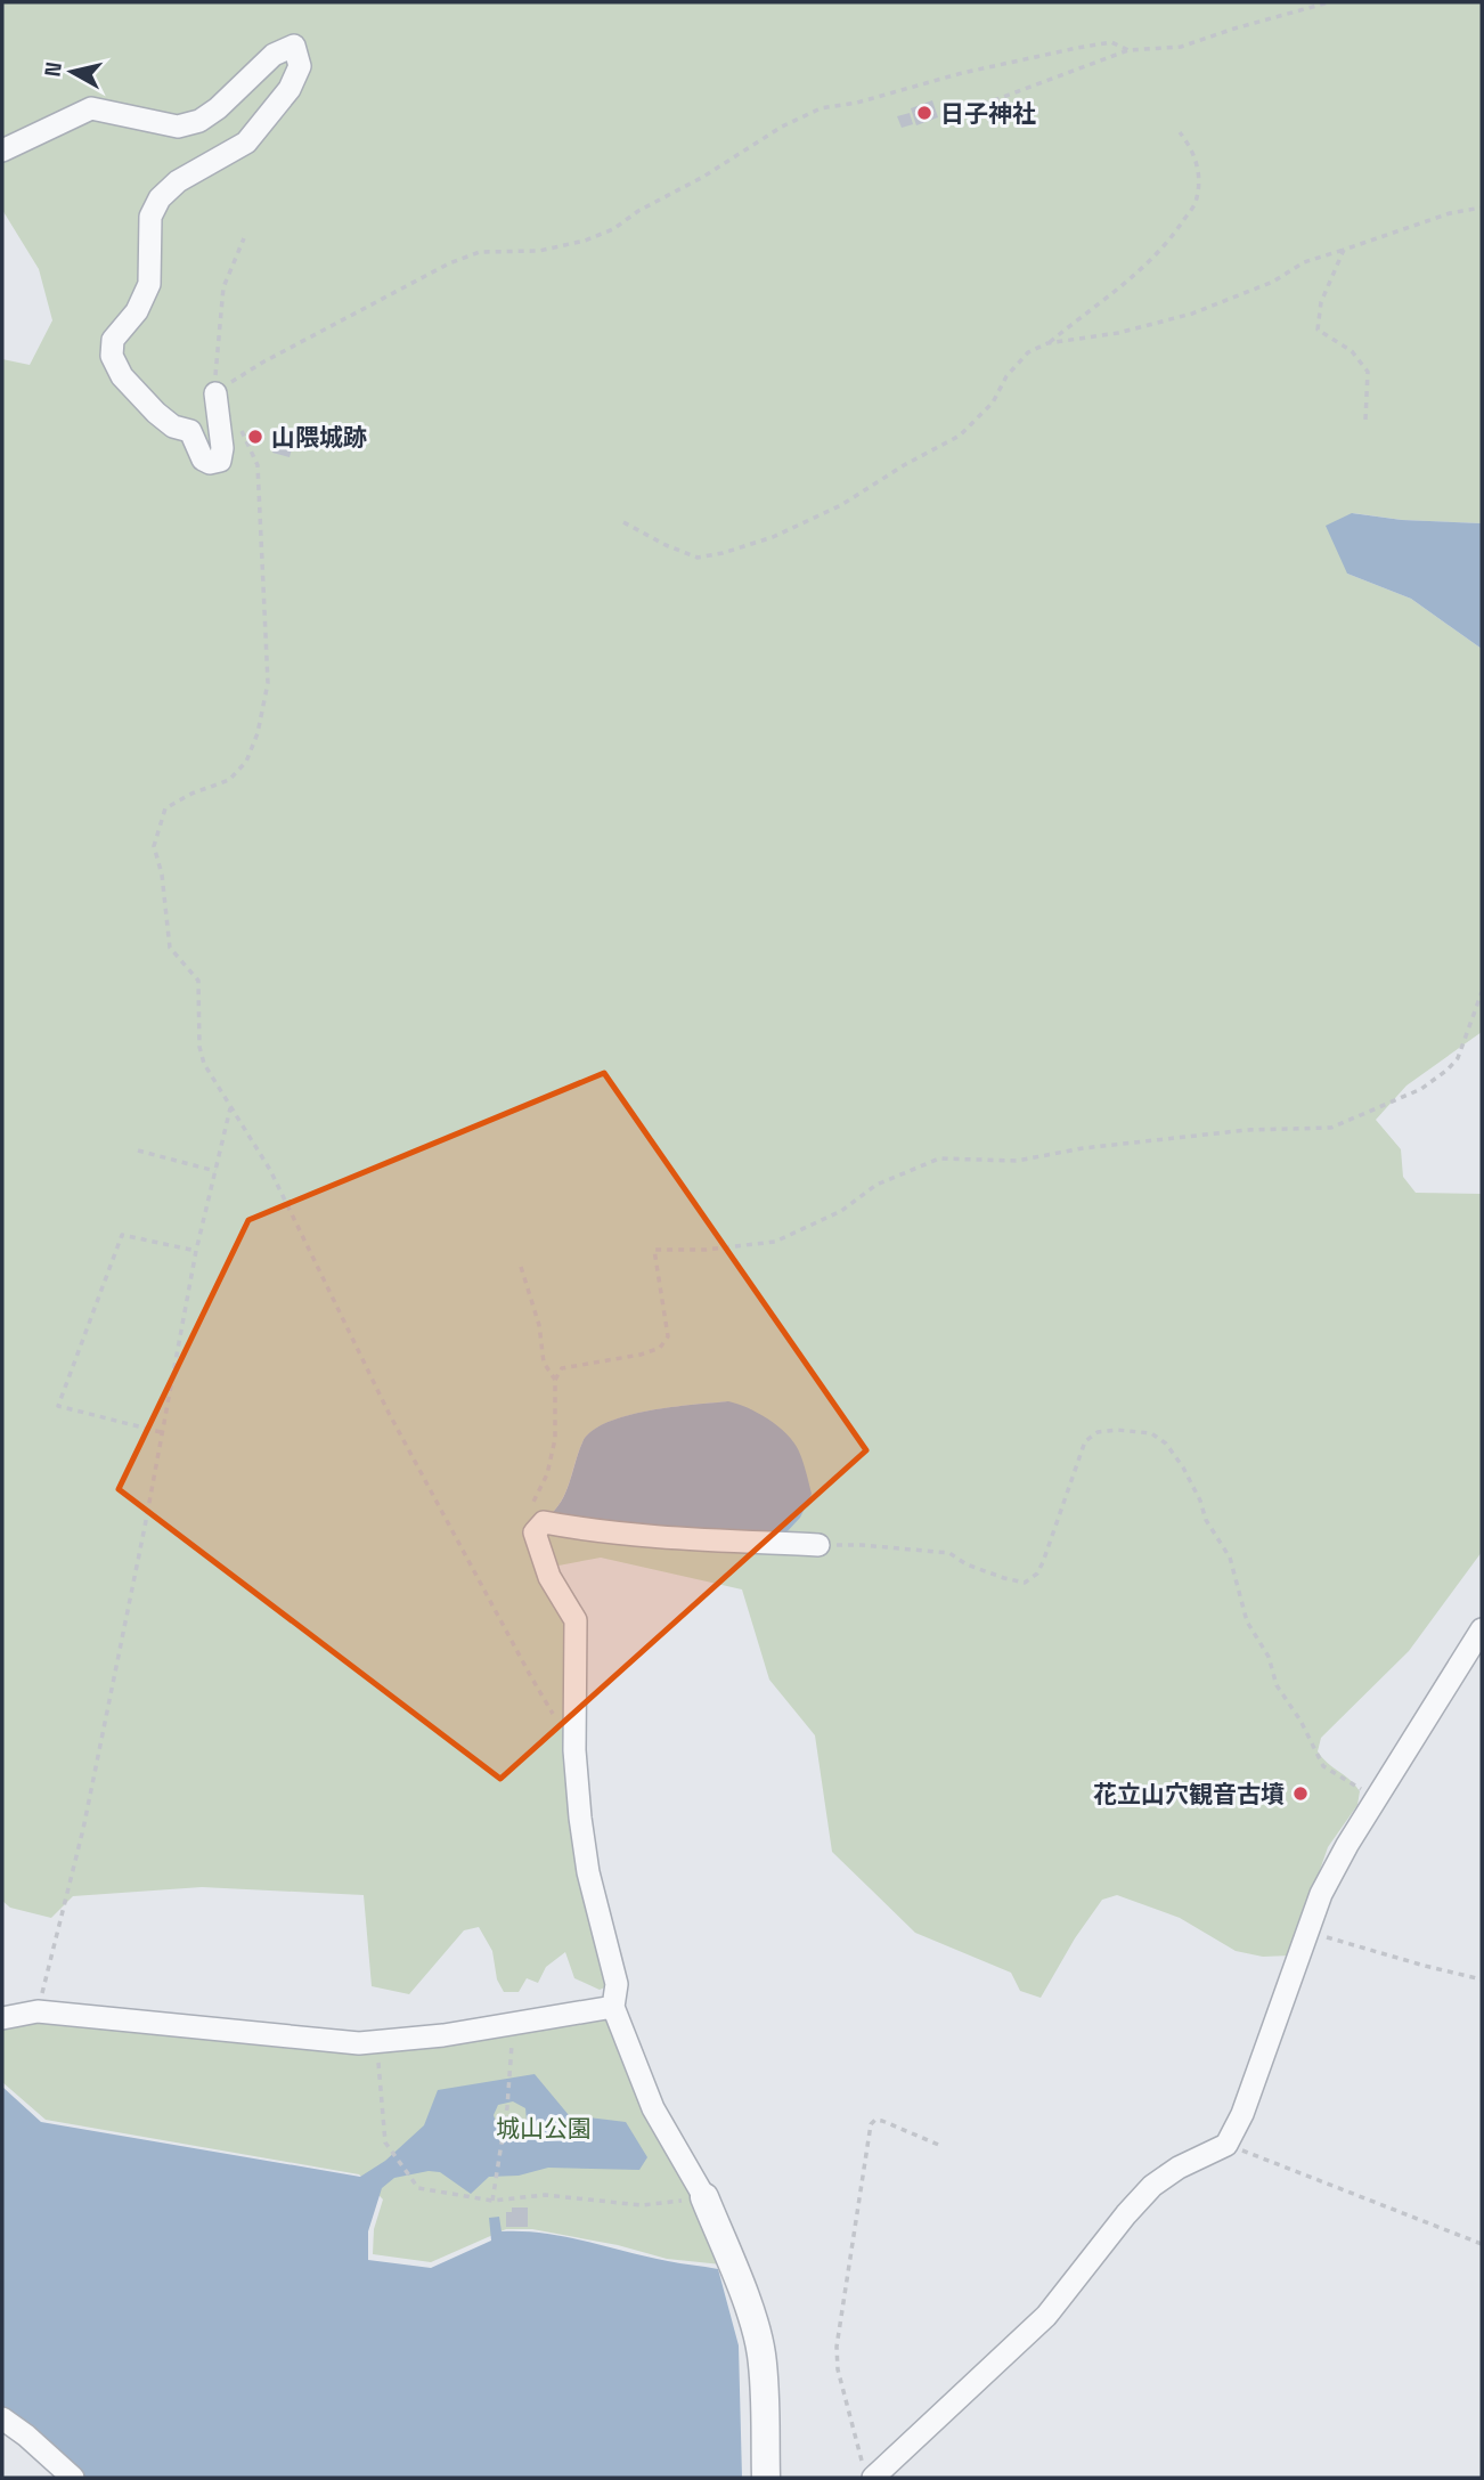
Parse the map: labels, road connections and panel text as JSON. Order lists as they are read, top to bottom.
{
  "parks": ["城山公園"],
  "places": ["日子神社", "山隈城跡", "花立山穴観音古墳"],
  "north": "left"
}
